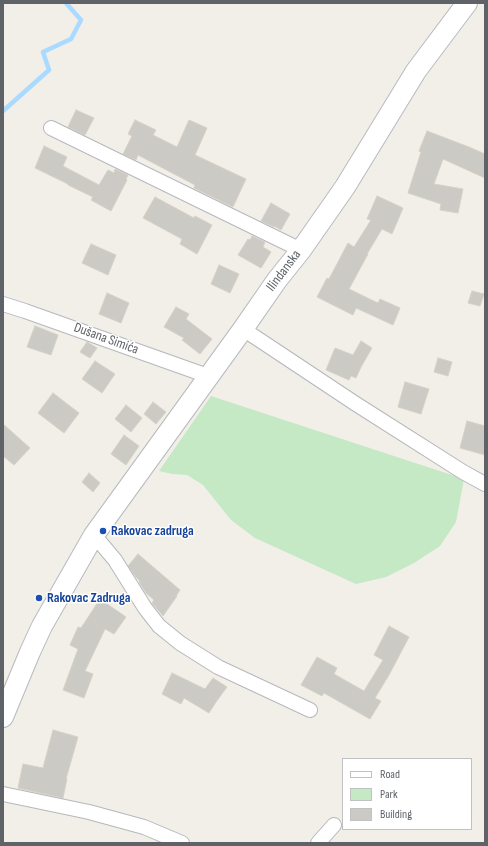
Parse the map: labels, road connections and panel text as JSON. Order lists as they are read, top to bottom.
{
  "streets": {
    "street": ["Ilindanska", "Dušana Simića"]
  },
  "crossings": [
    ["Ilindanska", "Dušana Simića"]
  ],
  "places": ["Rakovac zadruga", "Rakovac Zadruga"],
  "legend": ["Road", "Park", "Building"]
}
